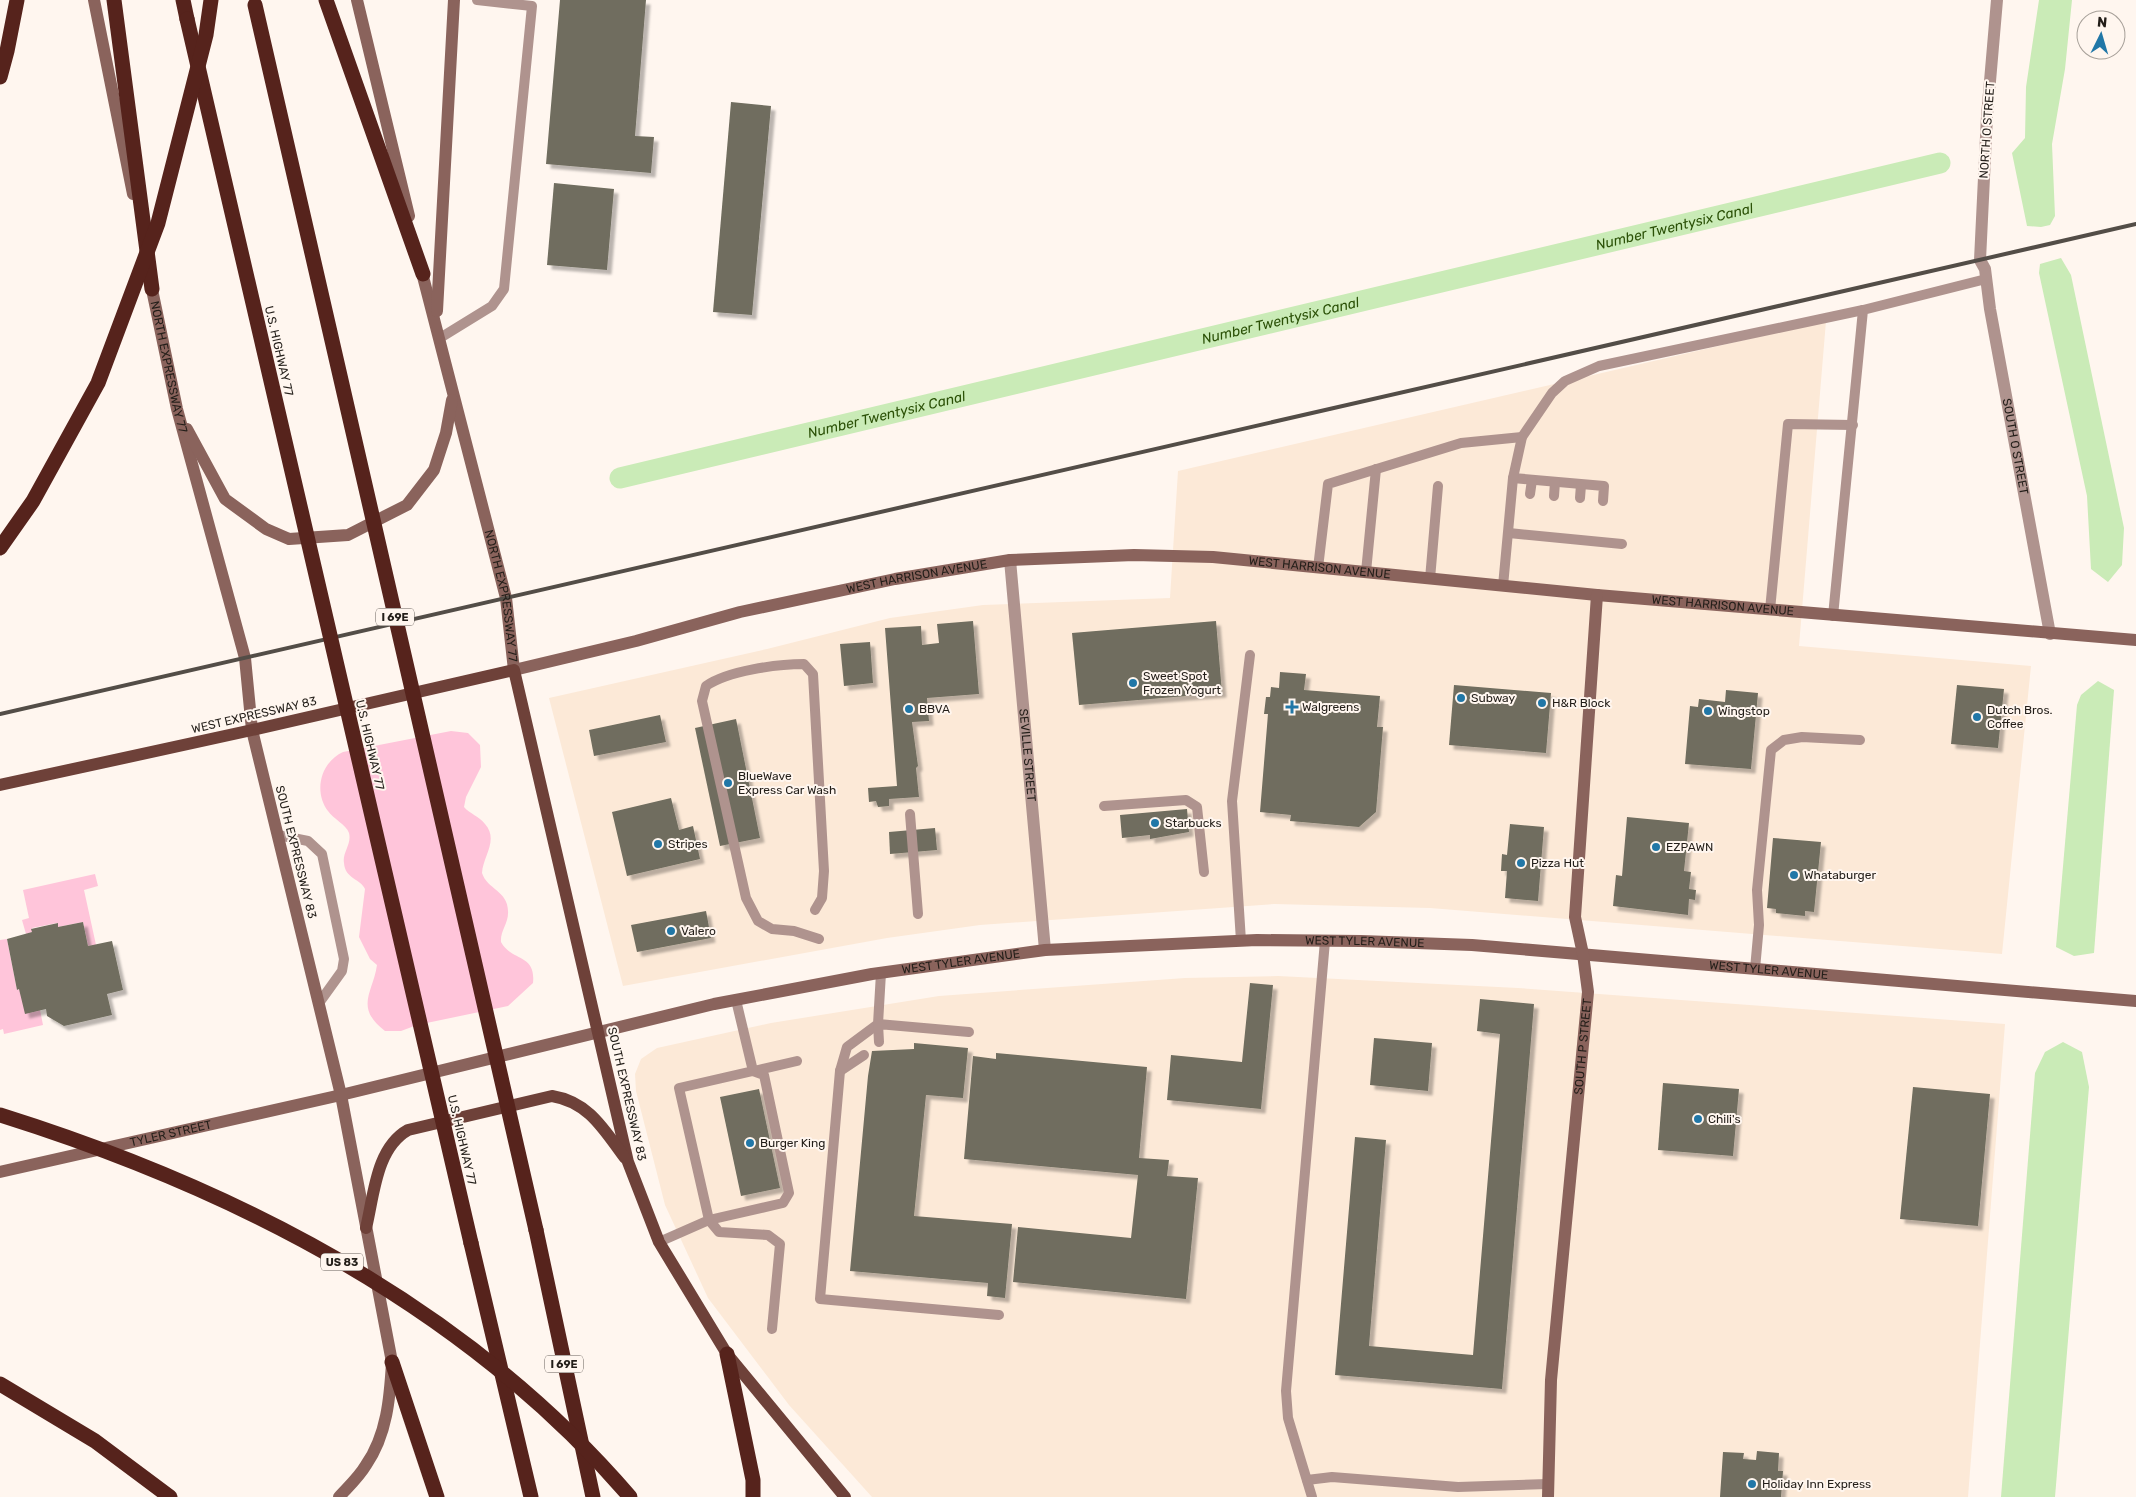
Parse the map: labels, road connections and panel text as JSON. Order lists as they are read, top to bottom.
{
  "streets": {
    "highway": ["U.S. HIGHWAY 77", "I 69E", "US 83"],
    "main road": [
      "NORTH EXPRESSWAY 77",
      "WEST HARRISON AVENUE",
      "WEST EXPRESSWAY 83",
      "SOUTH EXPRESSWAY 83",
      "WEST TYLER AVENUE",
      "SOUTH P STREET",
      "TYLER STREET"
    ],
    "street": ["NORTH O STREET", "SOUTH O STREET", "SEVILLE STREET"]
  },
  "crossings": [
    ["NORTH O STREET", "SOUTH O STREET"],
    ["NORTH EXPRESSWAY 77", "WEST HARRISON AVENUE"],
    ["NORTH EXPRESSWAY 77", "WEST EXPRESSWAY 83"],
    ["NORTH EXPRESSWAY 77", "SOUTH EXPRESSWAY 83"],
    ["SOUTH O STREET", "WEST HARRISON AVENUE"],
    ["WEST HARRISON AVENUE", "WEST EXPRESSWAY 83"],
    ["WEST HARRISON AVENUE", "SEVILLE STREET"],
    ["WEST HARRISON AVENUE", "SOUTH EXPRESSWAY 83"],
    ["WEST HARRISON AVENUE", "SOUTH P STREET"],
    ["WEST EXPRESSWAY 83", "SOUTH EXPRESSWAY 83"],
    ["SEVILLE STREET", "WEST TYLER AVENUE"],
    ["SOUTH EXPRESSWAY 83", "WEST TYLER AVENUE"],
    ["SOUTH EXPRESSWAY 83", "TYLER STREET"],
    ["WEST TYLER AVENUE", "SOUTH P STREET"],
    ["WEST TYLER AVENUE", "TYLER STREET"]
  ],
  "water": ["Number Twentysix Canal"],
  "places": {
    "other": [
      "Sweet Spot Frozen Yogurt",
      "Subway",
      "H&R Block",
      "BBVA",
      "Wingstop",
      "Dutch Bros. Coffee",
      "BlueWave Express Car Wash",
      "Starbucks",
      "Stripes",
      "EZPAWN",
      "Pizza Hut",
      "Whataburger",
      "Valero",
      "Chili's",
      "Burger King",
      "Holiday Inn Express"
    ],
    "health": ["Walgreens"]
  },
  "north": "top"
}
